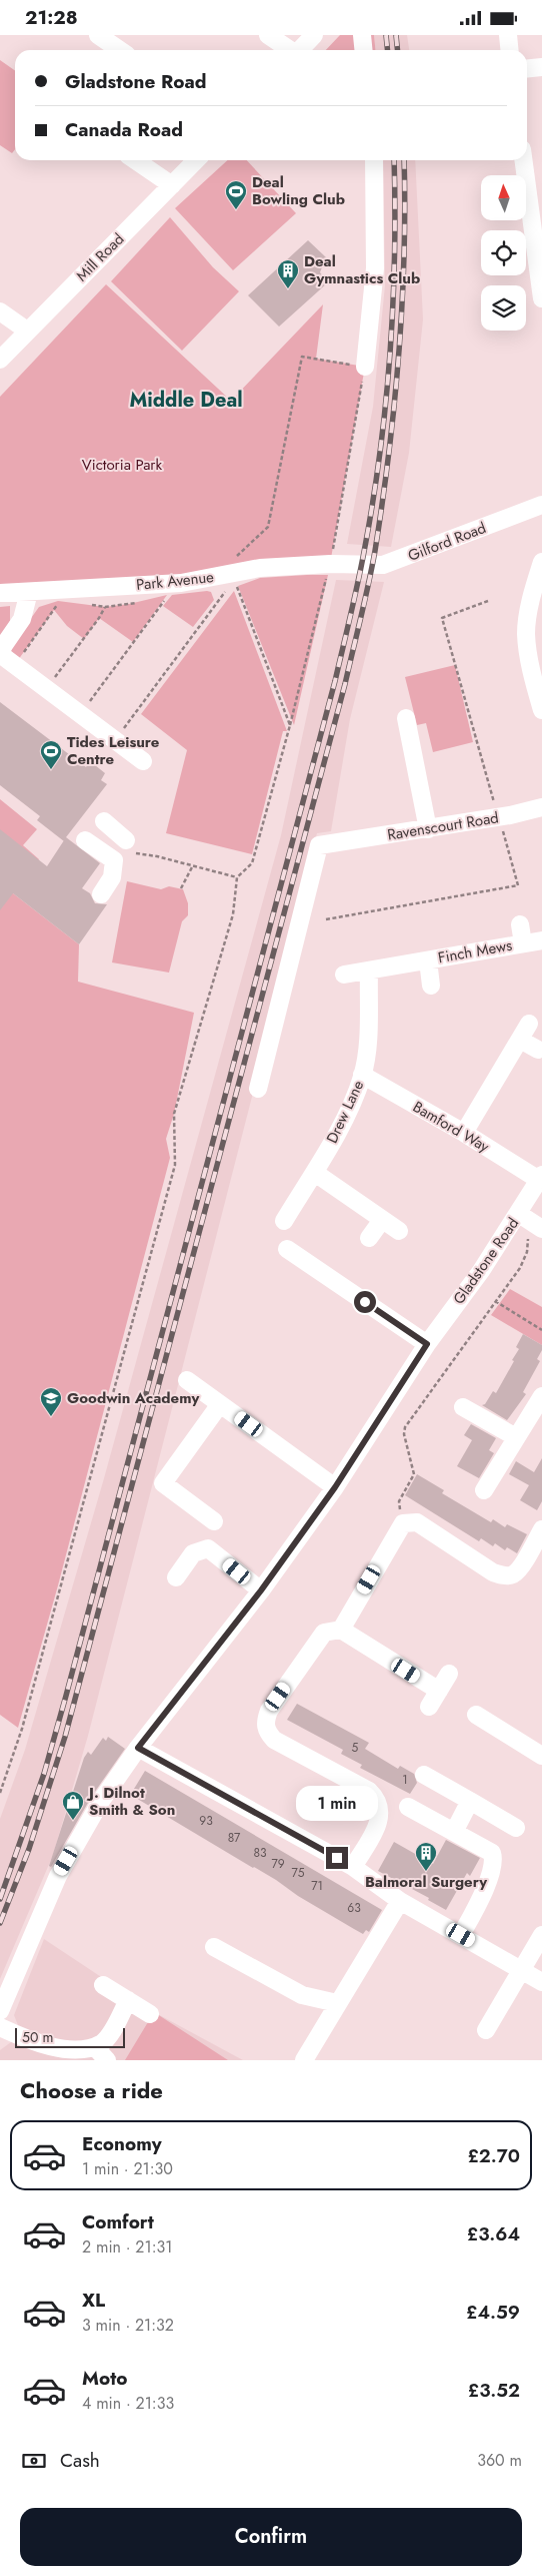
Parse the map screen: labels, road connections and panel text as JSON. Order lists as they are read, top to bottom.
{
  "streets": {
    "street": [
      "Mill Road",
      "Gilford Road",
      "Park Avenue",
      "Ravenscourt Road",
      "Finch Mews",
      "Drew Lane",
      "Bamford Way",
      "Gladstone Road"
    ]
  },
  "crossings": [
    ["Gilford Road", "Park Avenue"],
    ["Finch Mews", "Drew Lane"],
    ["Drew Lane", "Bamford Way"],
    ["Bamford Way", "Gladstone Road"]
  ],
  "districts": ["Middle Deal"],
  "parks": ["Victoria Park"],
  "places": {
    "sports": ["Deal Bowling Club", "Tides Leisure Centre"],
    "building": ["Deal Gymnastics Club", "Balmoral Surgery"],
    "school or university": ["Goodwin Academy"],
    "shop": ["J. Dilnot Smith & Son"]
  },
  "house_numbers": [
    "5",
    "1",
    "93",
    "87",
    "83",
    "79",
    "75",
    "71",
    "63"
  ],
  "scale_bar": "50 m",
  "north": "top",
  "page": {
    "status": "21:28",
    "banner": ["Gladstone Road", "Canada Road"],
    "bubble": "1 min",
    "scale": "50 m",
    "heading": "Choose a ride",
    "list": [
      {
        "name": "Economy",
        "note": "1 min · 21:30",
        "value": "£2.70"
      },
      {
        "name": "Comfort",
        "note": "2 min · 21:31",
        "value": "£3.64"
      },
      {
        "name": "XL",
        "note": "3 min · 21:32",
        "value": "£4.59"
      },
      {
        "name": "Moto",
        "note": "4 min · 21:33",
        "value": "£3.52"
      }
    ],
    "pay": ["Cash", "360 m"],
    "buttons": "Confirm"
  }
}
